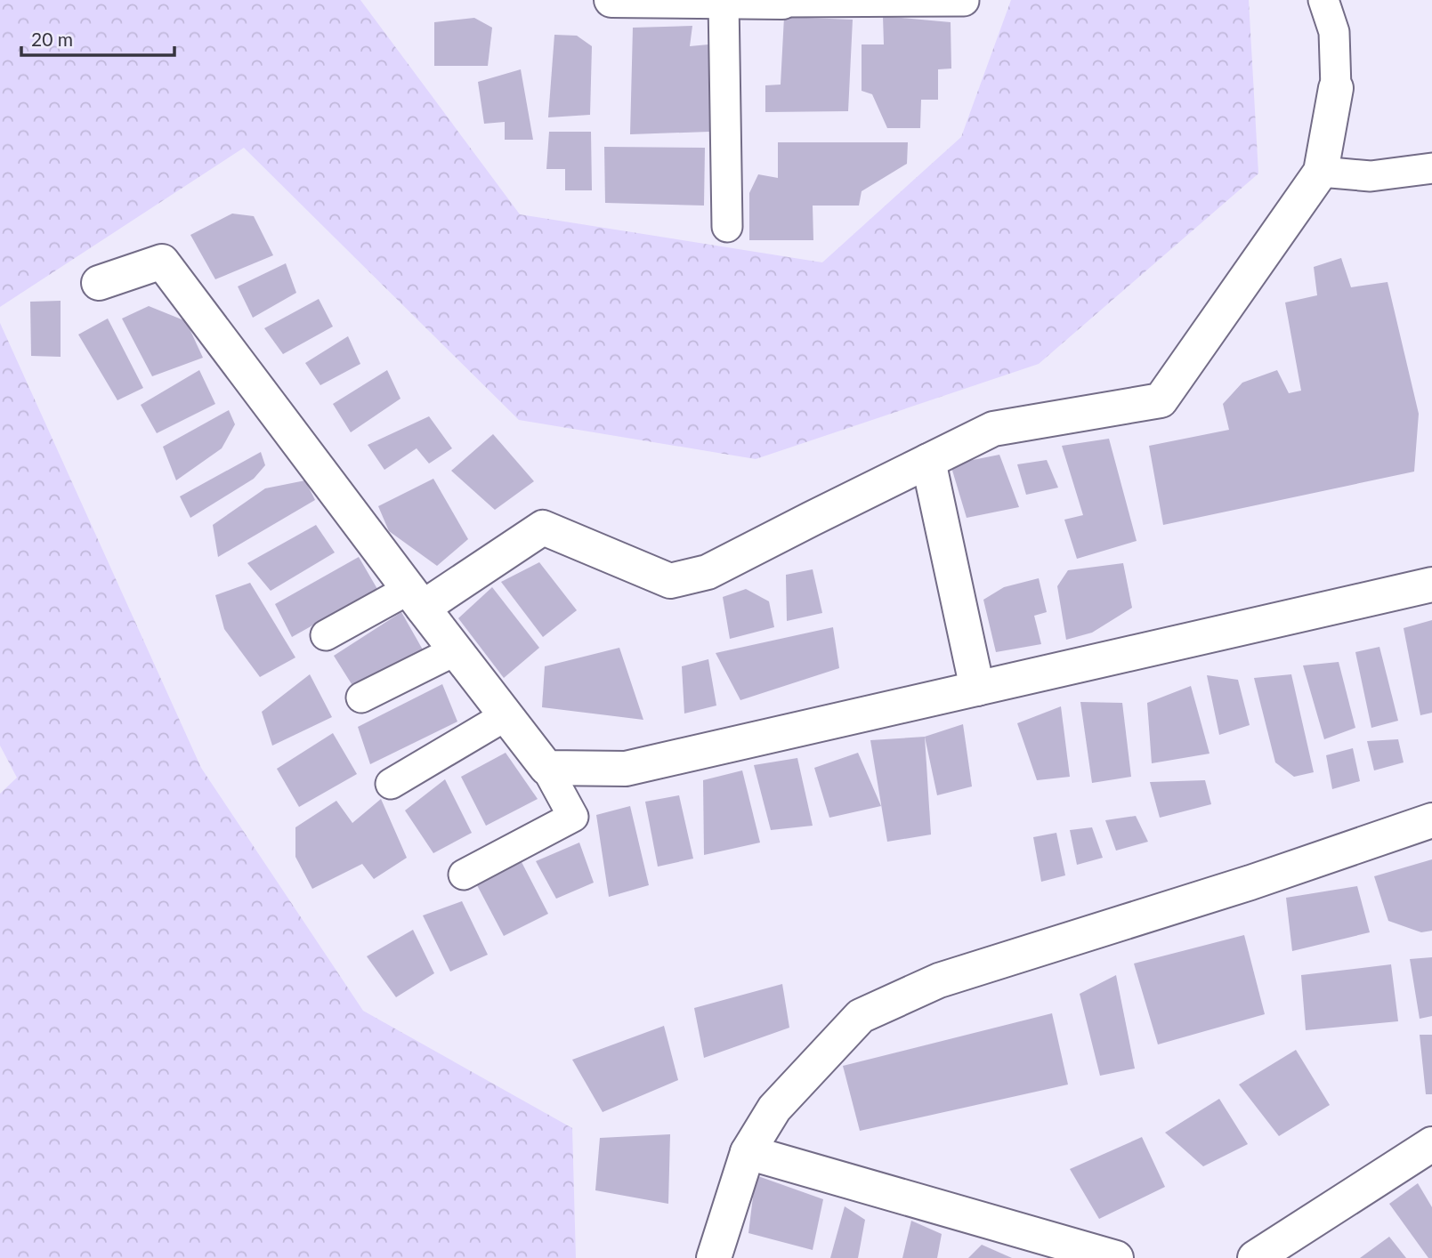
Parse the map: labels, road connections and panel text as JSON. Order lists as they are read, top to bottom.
{
  "scale_bar": "20 m"
}
